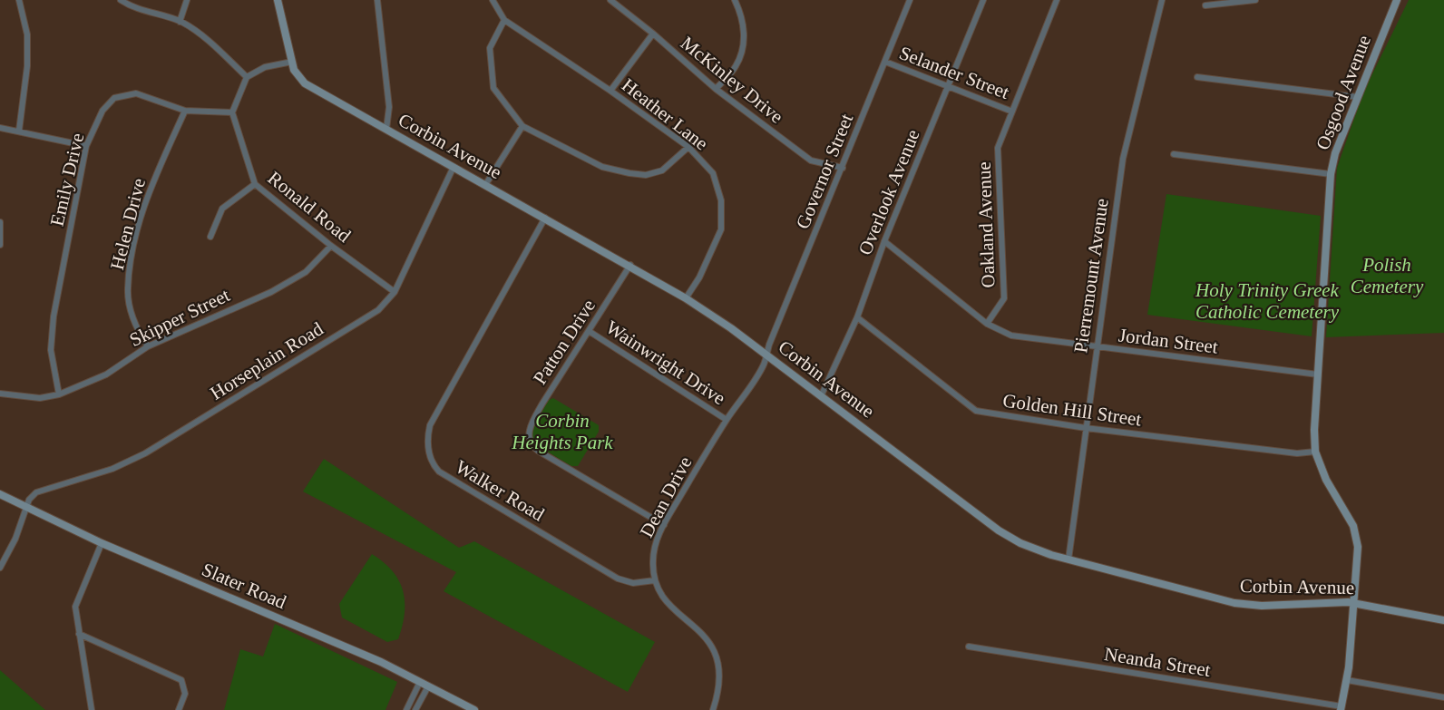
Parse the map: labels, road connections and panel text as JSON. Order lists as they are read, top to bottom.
{
  "streets": {
    "main road": ["Osgood Avenue", "Corbin Avenue", "Slater Road"],
    "street": [
      "Selander Street",
      "McKinley Drive",
      "Heather Lane",
      "Governor Street",
      "Emily Drive",
      "Overlook Avenue",
      "Ronald Road",
      "Helen Drive",
      "Oakland Avenue",
      "Pierremount Avenue",
      "Skipper Street",
      "Jordan Street",
      "Patton Drive",
      "Horseplain Road",
      "Wainwright Drive",
      "Golden Hill Street",
      "Walker Road",
      "Dean Drive",
      "Neanda Street"
    ]
  },
  "crossings": [
    ["Selander Street", "Governor Street"],
    ["Selander Street", "Overlook Avenue"],
    ["Selander Street", "Oakland Avenue"],
    ["McKinley Drive", "Governor Street"],
    ["Osgood Avenue", "Corbin Avenue"],
    ["Osgood Avenue", "Jordan Street"],
    ["Osgood Avenue", "Golden Hill Street"],
    ["Osgood Avenue", "Neanda Street"],
    ["Heather Lane", "Corbin Avenue"],
    ["Corbin Avenue", "Governor Street"],
    ["Corbin Avenue", "Overlook Avenue"],
    ["Corbin Avenue", "Pierremount Avenue"],
    ["Corbin Avenue", "Patton Drive"],
    ["Corbin Avenue", "Horseplain Road"],
    ["Corbin Avenue", "Walker Road"],
    ["Corbin Avenue", "Dean Drive"],
    ["Governor Street", "Dean Drive"],
    ["Emily Drive", "Ronald Road"],
    ["Emily Drive", "Helen Drive"],
    ["Emily Drive", "Skipper Street"],
    ["Overlook Avenue", "Jordan Street"],
    ["Overlook Avenue", "Golden Hill Street"],
    ["Ronald Road", "Skipper Street"],
    ["Ronald Road", "Horseplain Road"],
    ["Helen Drive", "Skipper Street"],
    ["Oakland Avenue", "Jordan Street"],
    ["Pierremount Avenue", "Jordan Street"],
    ["Pierremount Avenue", "Golden Hill Street"],
    ["Patton Drive", "Wainwright Drive"],
    ["Patton Drive", "Dean Drive"],
    ["Horseplain Road", "Slater Road"],
    ["Wainwright Drive", "Dean Drive"],
    ["Walker Road", "Dean Drive"]
  ],
  "parks": ["Polish Cemetery", "Holy Trinity Greek Catholic Cemetery", "Corbin Heights Park"]
}
